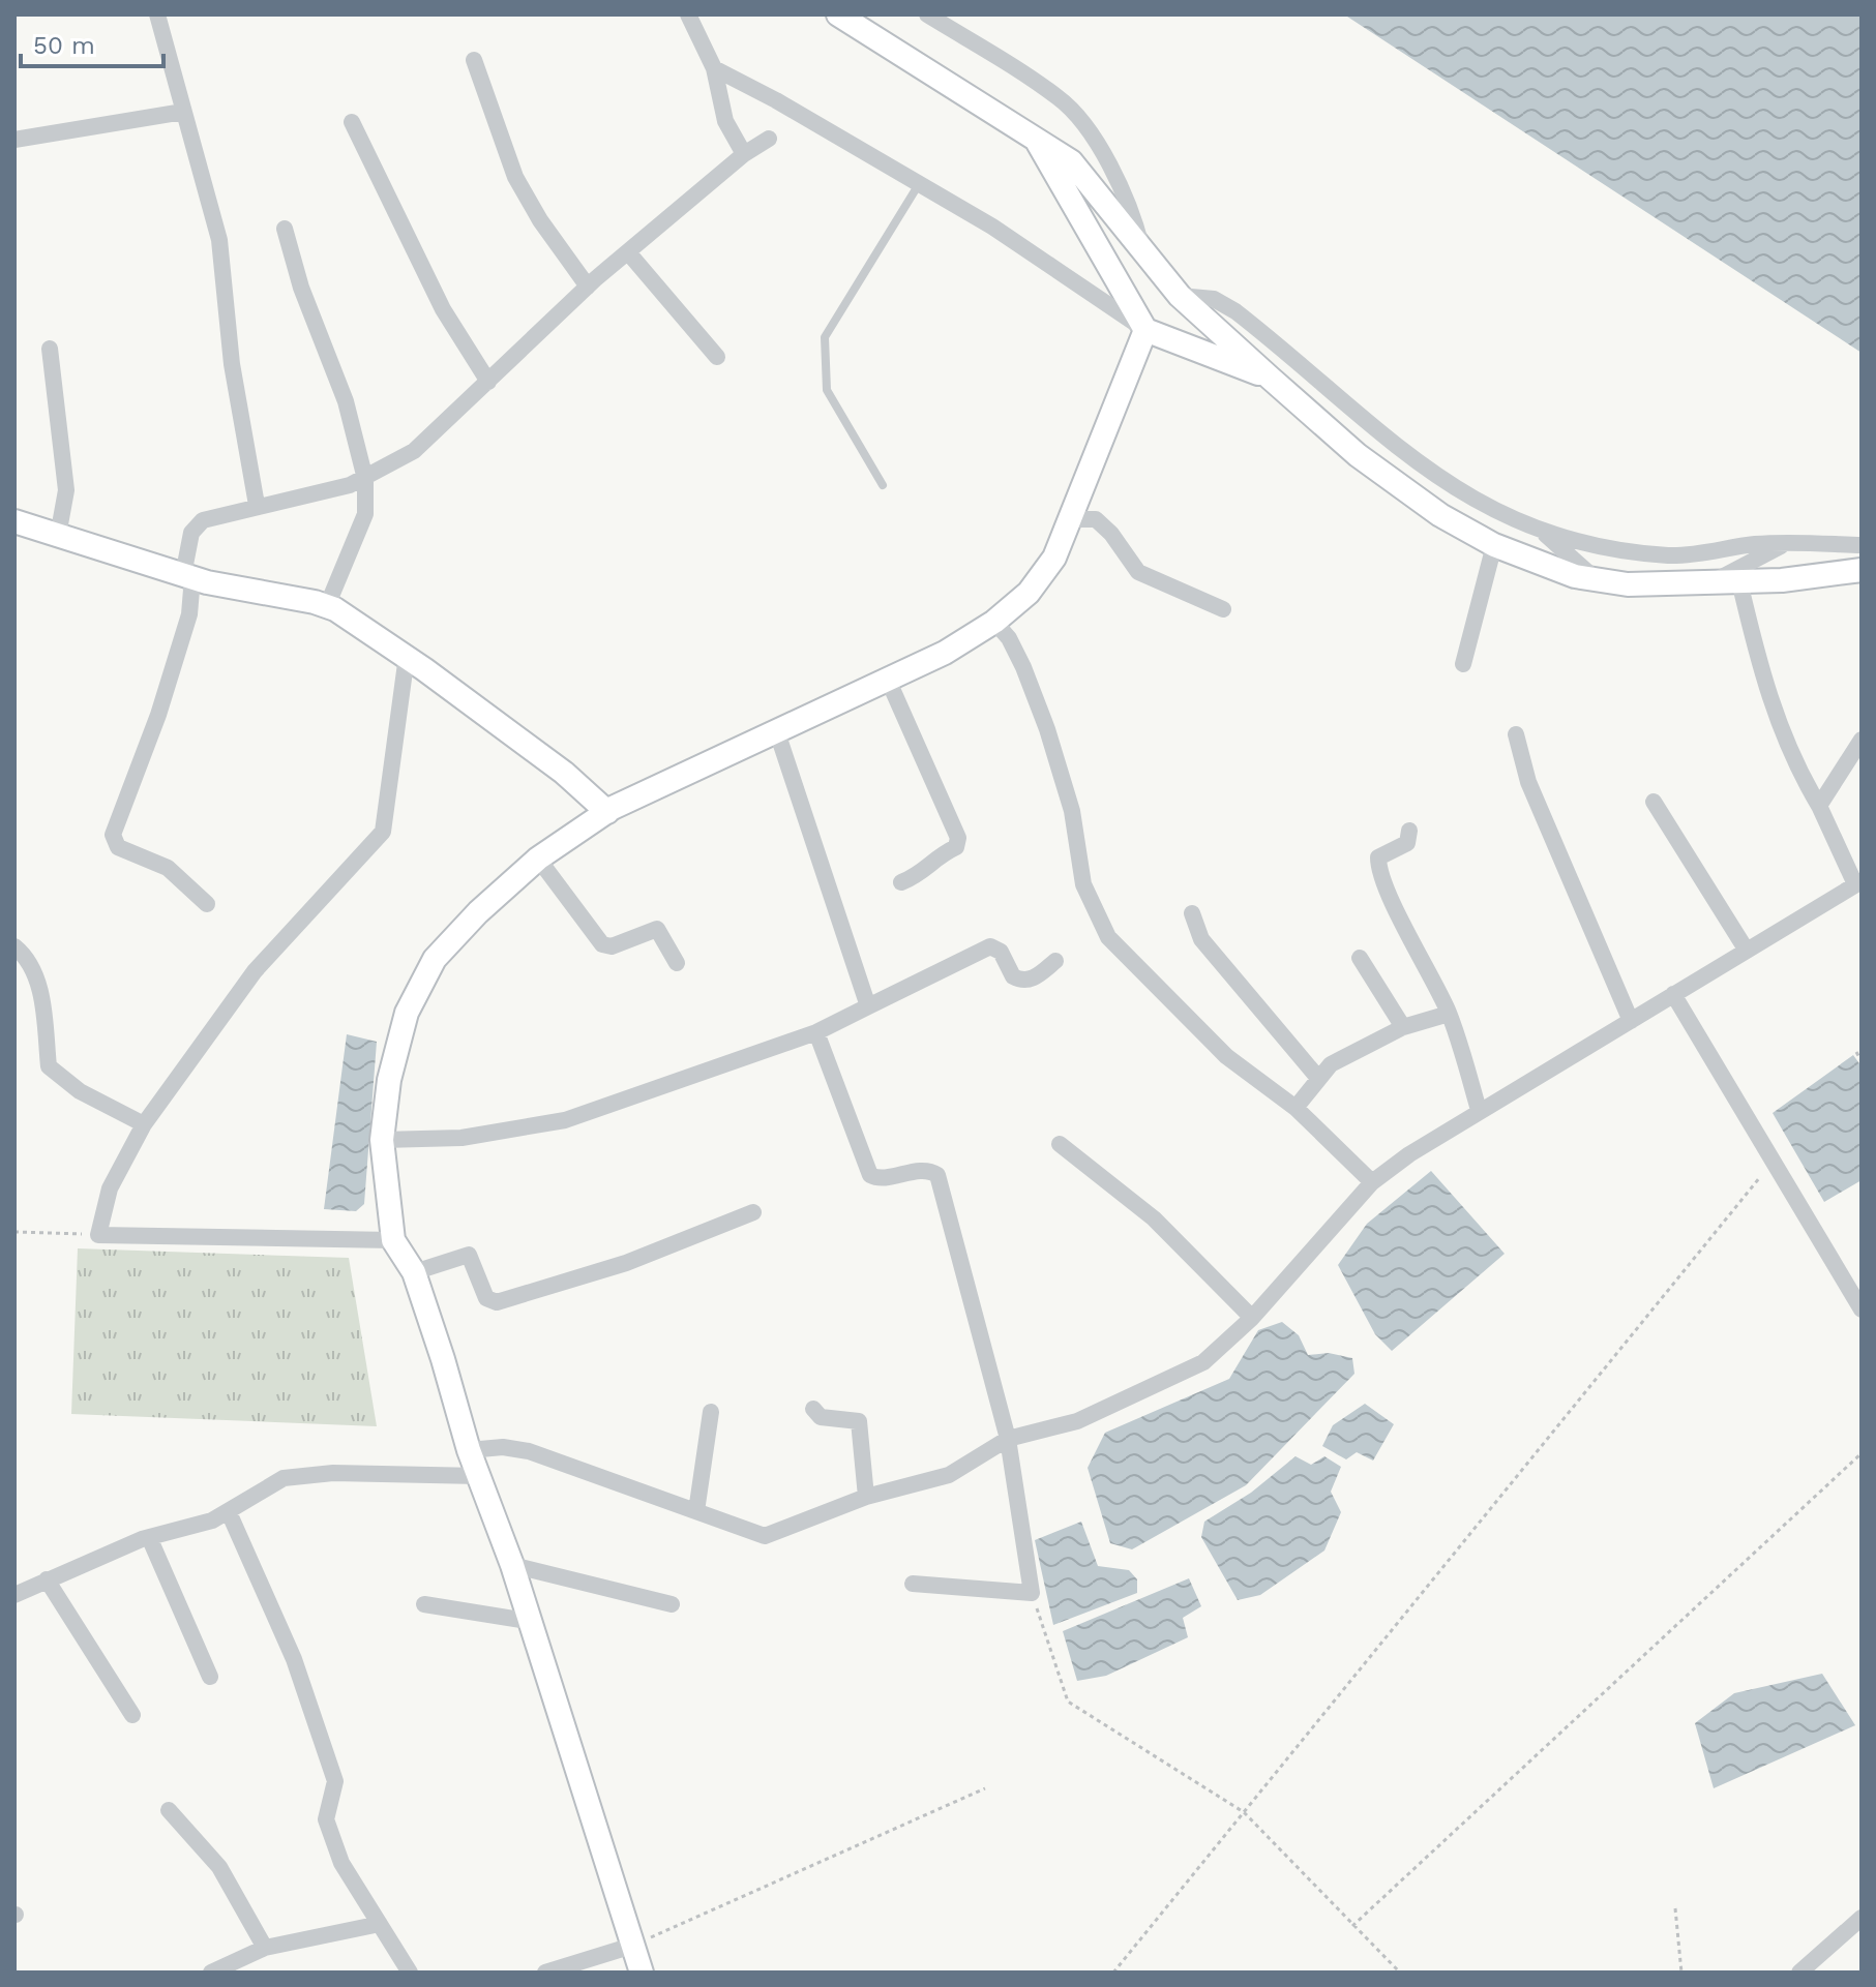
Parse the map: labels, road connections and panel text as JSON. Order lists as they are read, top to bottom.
{
  "scale_bar": "50 m"
}
